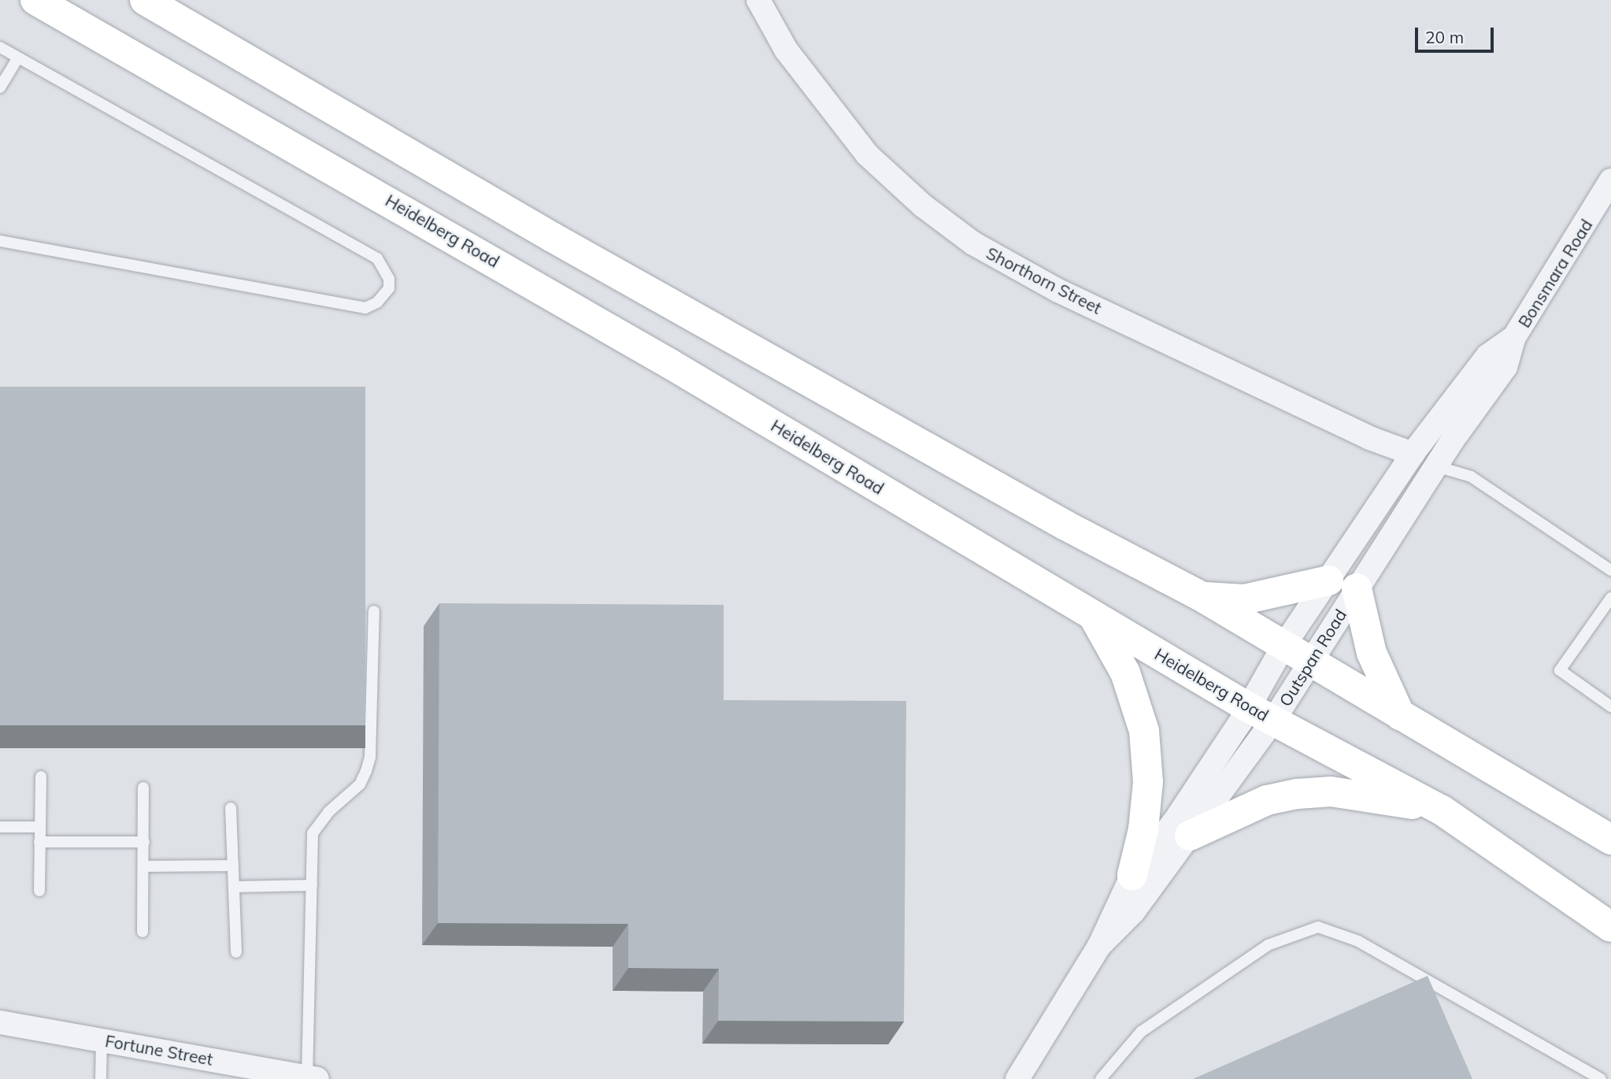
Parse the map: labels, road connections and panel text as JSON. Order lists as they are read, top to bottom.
{
  "streets": {
    "main road": ["Heidelberg Road"],
    "street": [
      "Bonsmara Road",
      "Shorthorn Street",
      "Outspan Road",
      "Fortune Street"
    ]
  },
  "crossings": [
    ["Heidelberg Road", "Outspan Road"],
    ["Bonsmara Road", "Shorthorn Street"],
    ["Bonsmara Road", "Outspan Road"],
    ["Shorthorn Street", "Outspan Road"]
  ],
  "scale_bar": "20 m"
}
